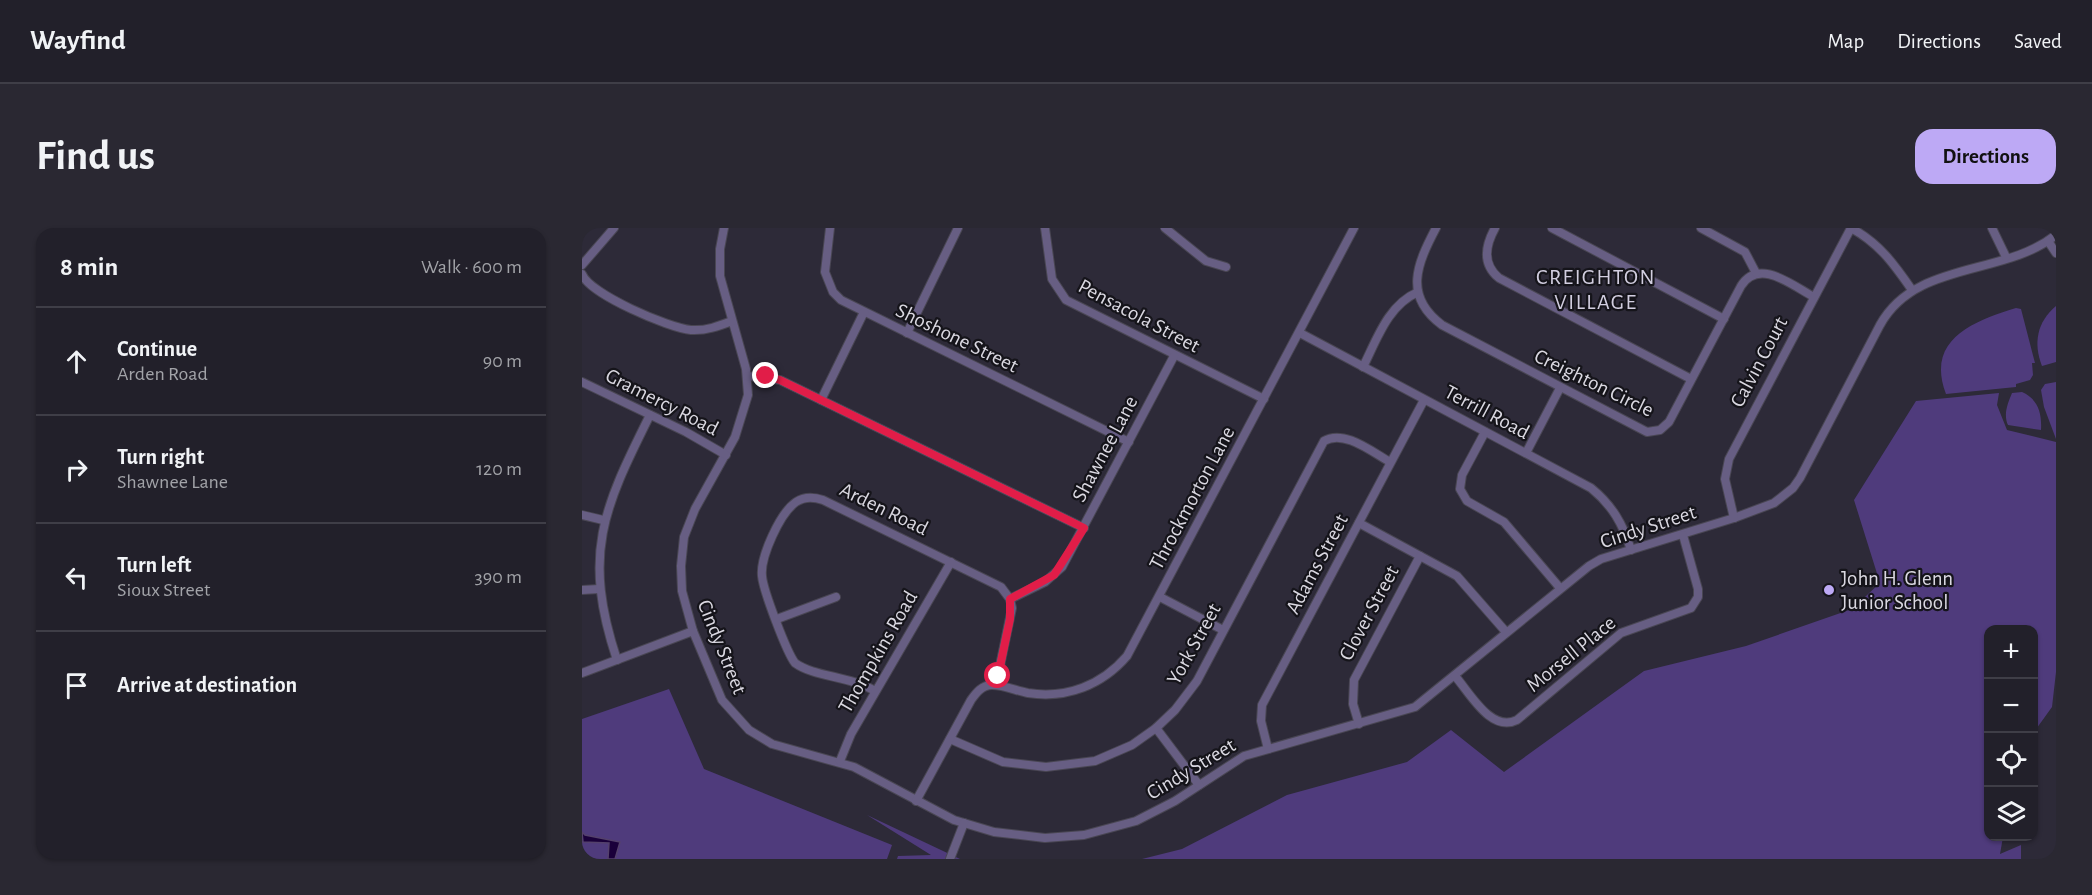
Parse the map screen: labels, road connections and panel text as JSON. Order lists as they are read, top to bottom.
{
  "streets": {
    "street": [
      "Pensacola Street",
      "Shoshone Street",
      "Calvin Court",
      "Creighton Circle",
      "Gramercy Road",
      "Terrill Road",
      "Shawnee Lane",
      "Throckmorton Lane",
      "Arden Road",
      "Cindy Street",
      "Adams Street",
      "Clover Street",
      "York Street",
      "Thompkins Road",
      "Morsell Place"
    ]
  },
  "crossings": [
    ["Pensacola Street", "Shawnee Lane"],
    ["Pensacola Street", "Throckmorton Lane"],
    ["Shoshone Street", "Shawnee Lane"],
    ["Calvin Court", "Cindy Street"],
    ["Gramercy Road", "Cindy Street"],
    ["Terrill Road", "Throckmorton Lane"],
    ["Terrill Road", "Cindy Street"],
    ["Terrill Road", "Adams Street"],
    ["Shawnee Lane", "Arden Road"],
    ["Arden Road", "Thompkins Road"],
    ["Cindy Street", "Adams Street"],
    ["Cindy Street", "Clover Street"],
    ["Cindy Street", "Thompkins Road"],
    ["Cindy Street", "Morsell Place"],
    ["Adams Street", "York Street"]
  ],
  "districts": ["CREIGHTON VILLAGE"],
  "places": ["John H. Glenn Junior School"],
  "page": {
    "header": "Wayfind",
    "nav": ["Map", "Directions", "Saved"],
    "buttons": "Directions",
    "title": "Find us",
    "heading": ["8 min", "Walk · 600 m"],
    "list": [
      ["Continue", "Arden Road", "90 m"],
      ["Turn right", "Shawnee Lane", "120 m"],
      ["Turn left", "Sioux Street", "390 m"],
      "Arrive at destination"
    ],
    "map_buttons": ["+", "−"]
  }
}
